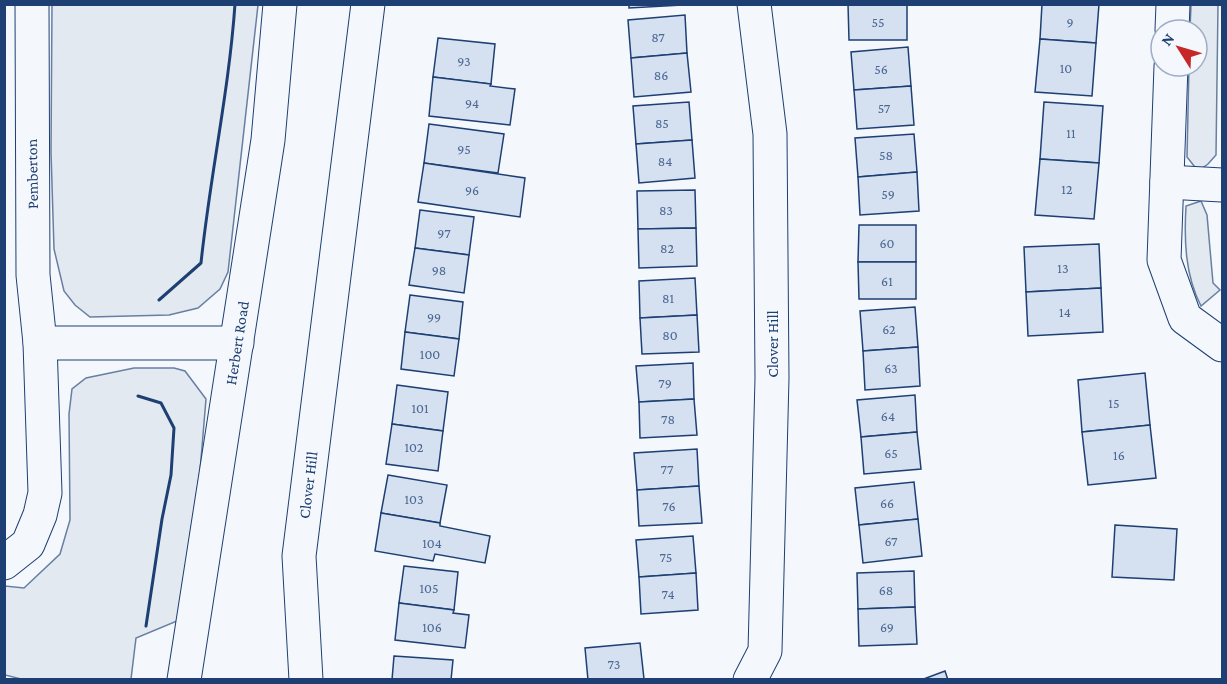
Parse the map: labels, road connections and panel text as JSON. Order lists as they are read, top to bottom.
{
  "streets": {
    "street": ["Pemberton", "Herbert Road", "Clover Hill"]
  },
  "house_numbers": [
    "55",
    "9",
    "87",
    "93",
    "10",
    "56",
    "86",
    "94",
    "57",
    "85",
    "11",
    "95",
    "58",
    "84",
    "12",
    "96",
    "59",
    "83",
    "97",
    "60",
    "82",
    "13",
    "98",
    "61",
    "81",
    "14",
    "99",
    "62",
    "80",
    "100",
    "63",
    "79",
    "15",
    "101",
    "64",
    "78",
    "102",
    "65",
    "16",
    "77",
    "103",
    "66",
    "76",
    "67",
    "104",
    "75",
    "105",
    "68",
    "74",
    "106",
    "69",
    "73"
  ],
  "north": "top left"
}
